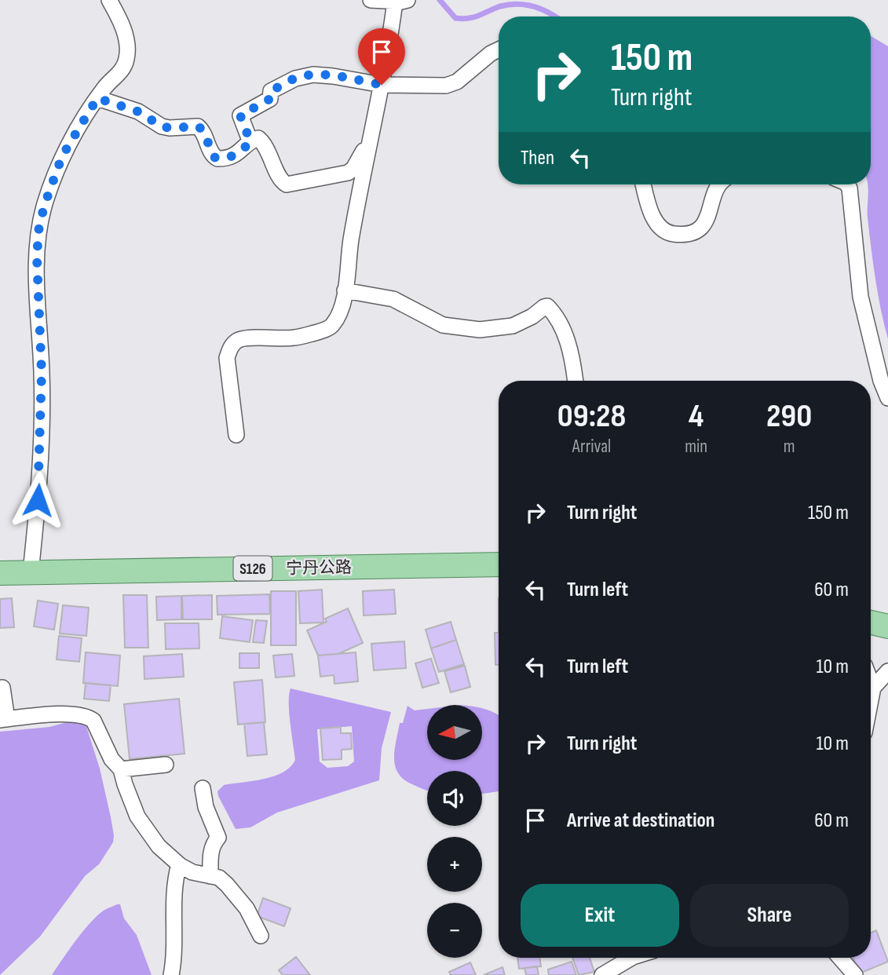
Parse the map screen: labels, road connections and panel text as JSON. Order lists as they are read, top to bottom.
{
  "streets": {
    "main road": ["宁丹公路", "S126"]
  },
  "north": "left",
  "page": {
    "turn": ["150 m", "Turn right"],
    "then": "Then",
    "eta": [
      "09:28",
      "Arrival",
      "4",
      "min",
      "290",
      "m"
    ],
    "list": [
      {
        "name": "Turn right",
        "value": "150 m"
      },
      {
        "name": "Turn left",
        "value": "60 m"
      },
      {
        "name": "Turn left",
        "value": "10 m"
      },
      {
        "name": "Turn right",
        "value": "10 m"
      },
      {
        "name": "Arrive at destination",
        "value": "60 m"
      }
    ],
    "map_buttons": ["+", "−"],
    "buttons": ["Exit", "Share"]
  }
}
